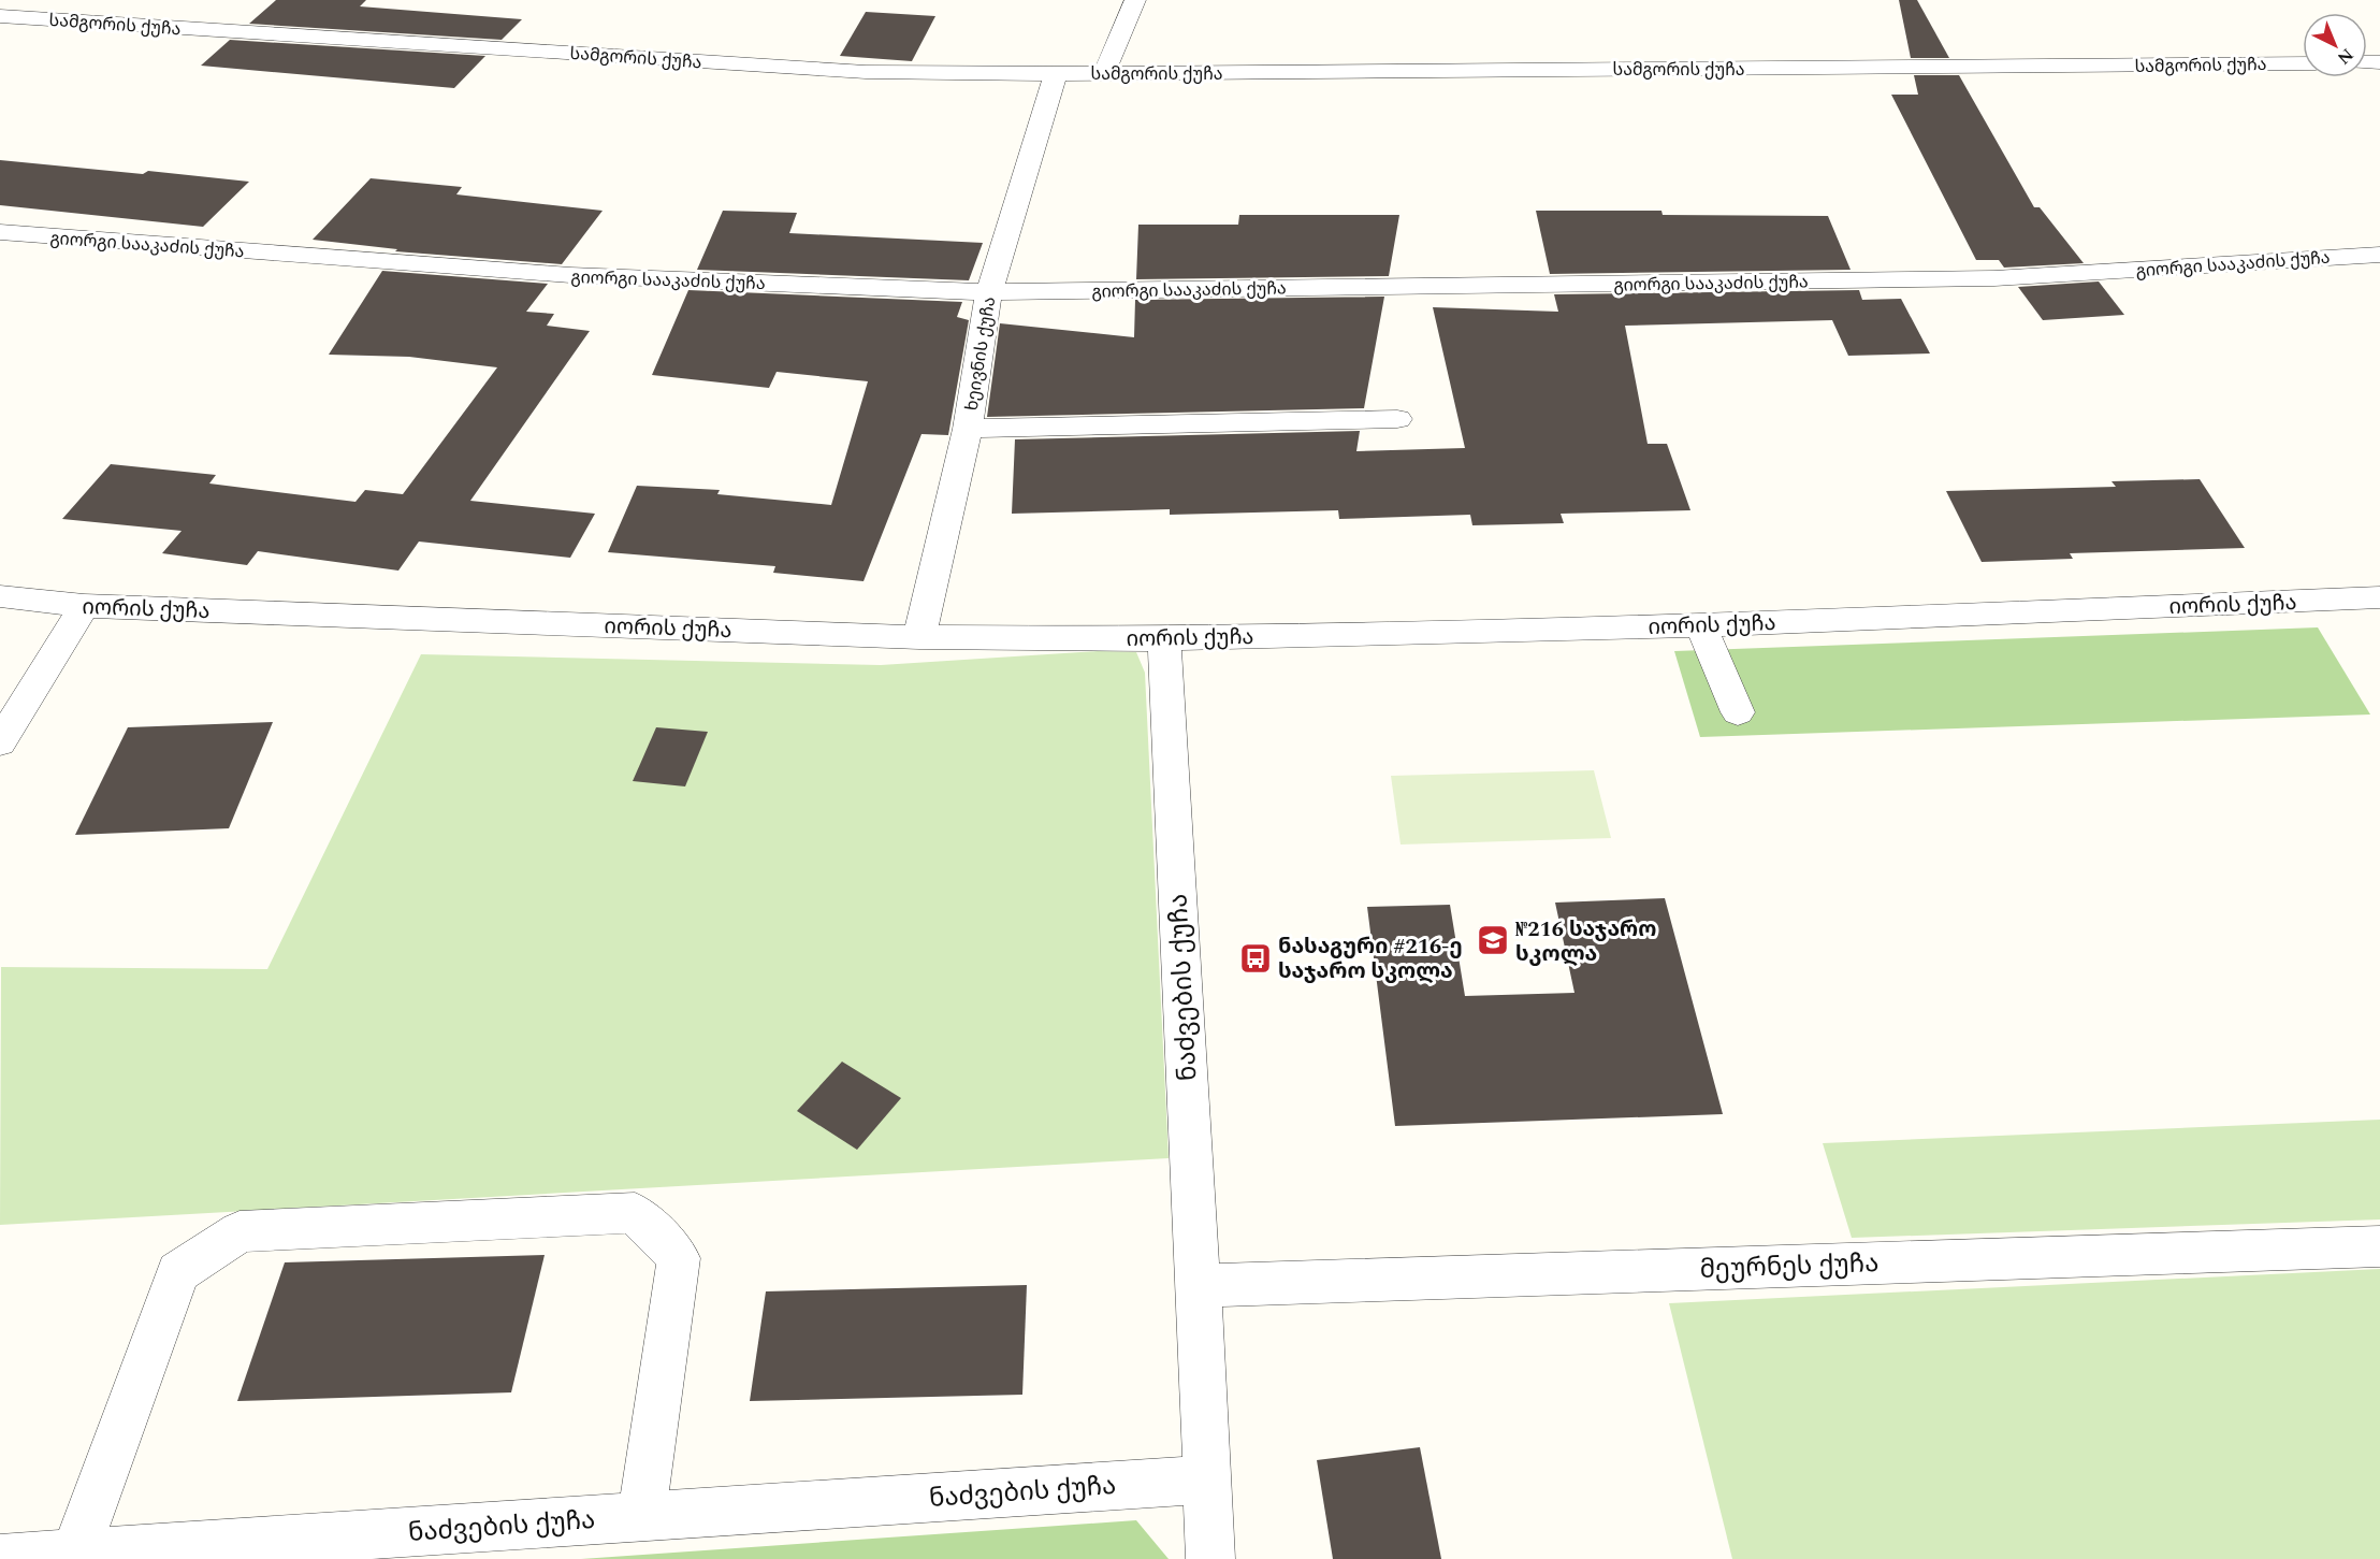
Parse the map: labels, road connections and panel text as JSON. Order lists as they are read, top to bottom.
{
  "streets": {
    "street": [
      "სამგორის ქუჩა",
      "გიორგი სააკაძის ქუჩა",
      "ხეივნის ქუჩა",
      "იორის ქუჩა",
      "ნაძვების ქუჩა",
      "მეურნეს ქუჩა"
    ]
  },
  "crossings": [
    ["სამგორის ქუჩა", "ხეივნის ქუჩა"],
    ["გიორგი სააკაძის ქუჩა", "ხეივნის ქუჩა"],
    ["ხეივნის ქუჩა", "იორის ქუჩა"],
    ["იორის ქუჩა", "ნაძვების ქუჩა"],
    ["ნაძვების ქუჩა", "მეურნეს ქუჩა"]
  ],
  "places": {
    "school or university": ["№216 საჯარო სკოლა"],
    "bus stop": ["ნასაგური #216-ე საჯარო სკოლა"]
  },
  "north": "bottom right"
}
